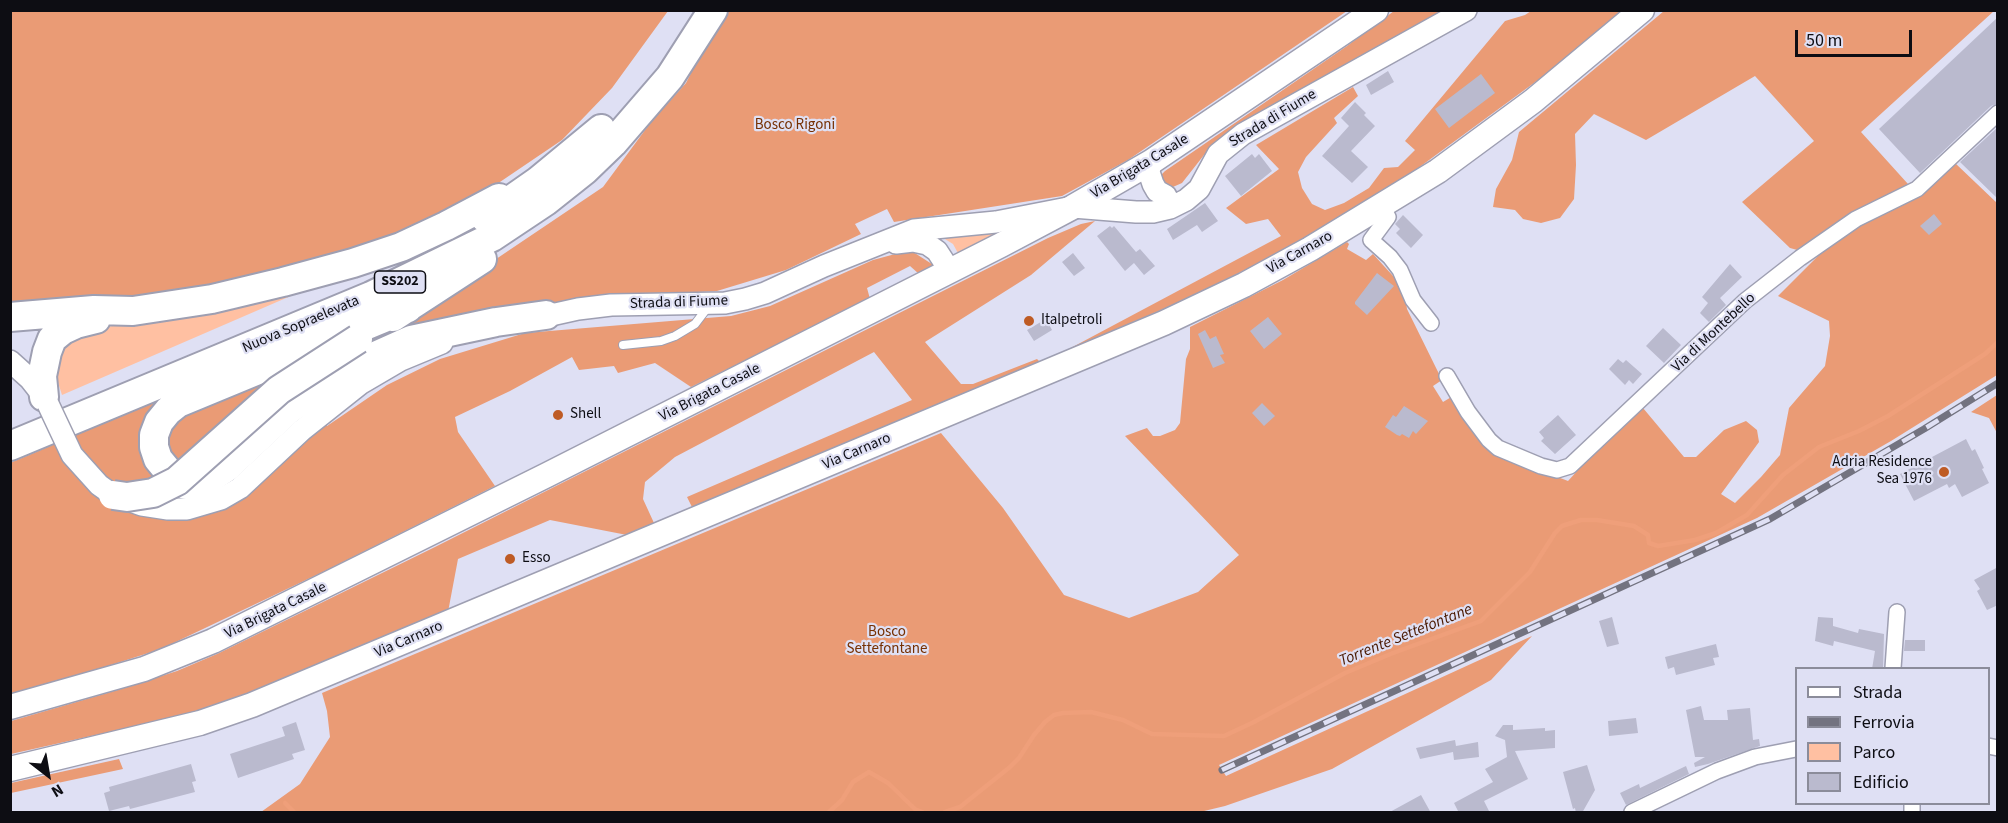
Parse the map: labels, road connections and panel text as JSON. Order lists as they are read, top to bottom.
{
  "streets": {
    "highway": ["SS202", "Nuova Sopraelevata"],
    "main road": ["Strada di Fiume", "Via Brigata Casale", "Via Carnaro"],
    "street": ["Via di Montebello"]
  },
  "crossings": [
    ["Strada di Fiume", "Via Brigata Casale"]
  ],
  "water": ["Torrente Settefontane"],
  "parks": ["Bosco Rigoni", "Bosco Settefontane"],
  "places": [
    "Italpetroli",
    "Shell",
    "Adria Residence Sea 1976",
    "Esso"
  ],
  "legend": [
    "Strada",
    "Ferrovia",
    "Parco",
    "Edificio"
  ],
  "scale_bar": "50 m",
  "north": "bottom right"
}
